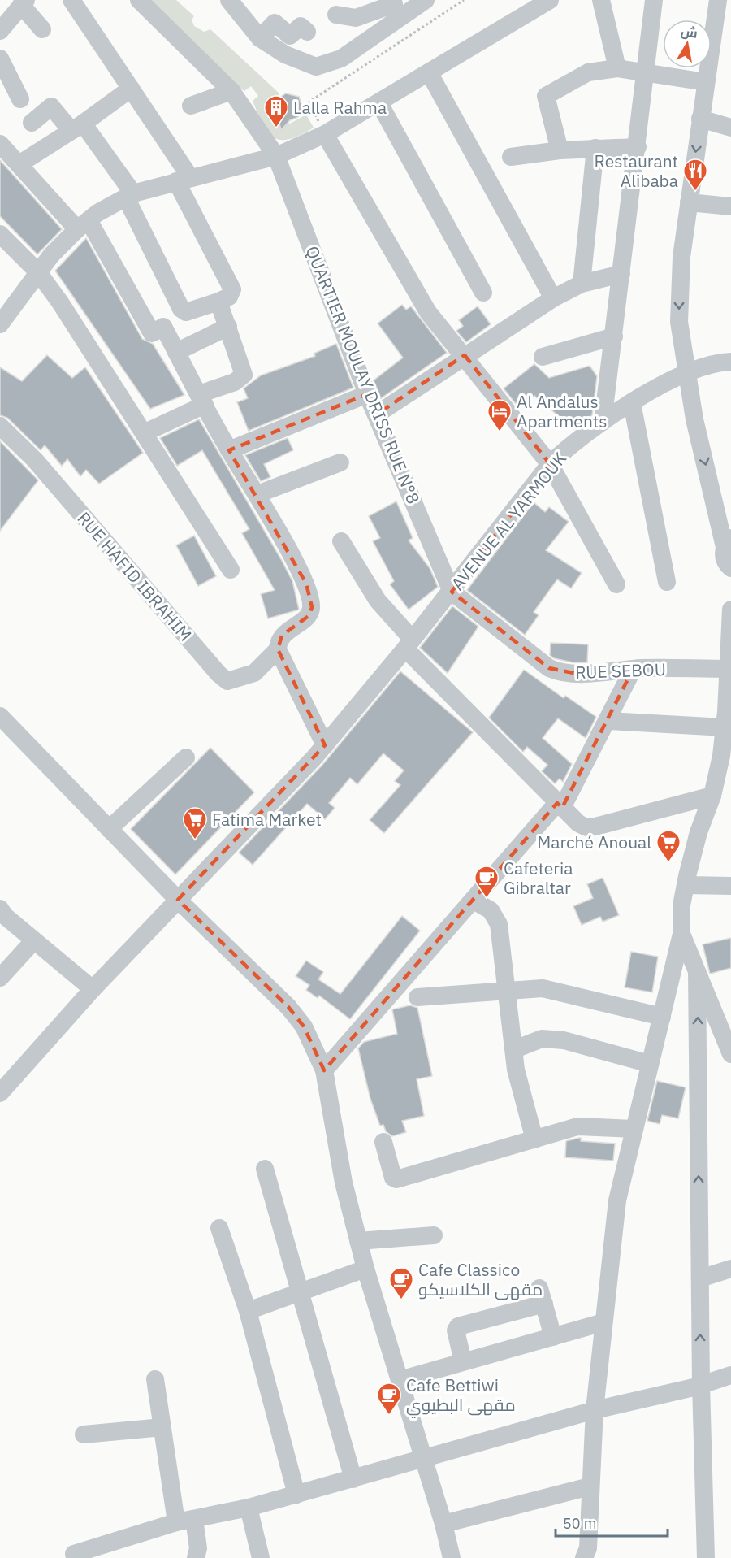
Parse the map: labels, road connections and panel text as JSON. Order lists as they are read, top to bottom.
{
  "streets": {
    "street": [
      "QUARTIER MOULAY DRISS RUE N°8",
      "AVENUE AL YARMOUK",
      "RUE HAFID IBRAHIM",
      "RUE SEBOU"
    ]
  },
  "crossings": [
    ["QUARTIER MOULAY DRISS RUE N°8", "AVENUE AL YARMOUK"],
    ["QUARTIER MOULAY DRISS RUE N°8", "RUE SEBOU"],
    ["AVENUE AL YARMOUK", "RUE SEBOU"]
  ],
  "places": {
    "building": ["Lalla Rahma"],
    "restaurant": ["Restaurant Alibaba"],
    "hotel": ["Al Andalus Apartments"],
    "supermarket": ["Fatima Market", "Marché Anoual"],
    "cafe": ["Cafeteria Gibraltar", "Cafe Classico مقهى الكلاسيكو", "Cafe Bettiwi مقهى البطيوي"]
  },
  "scale_bar": "50 m",
  "north": "top"
}
